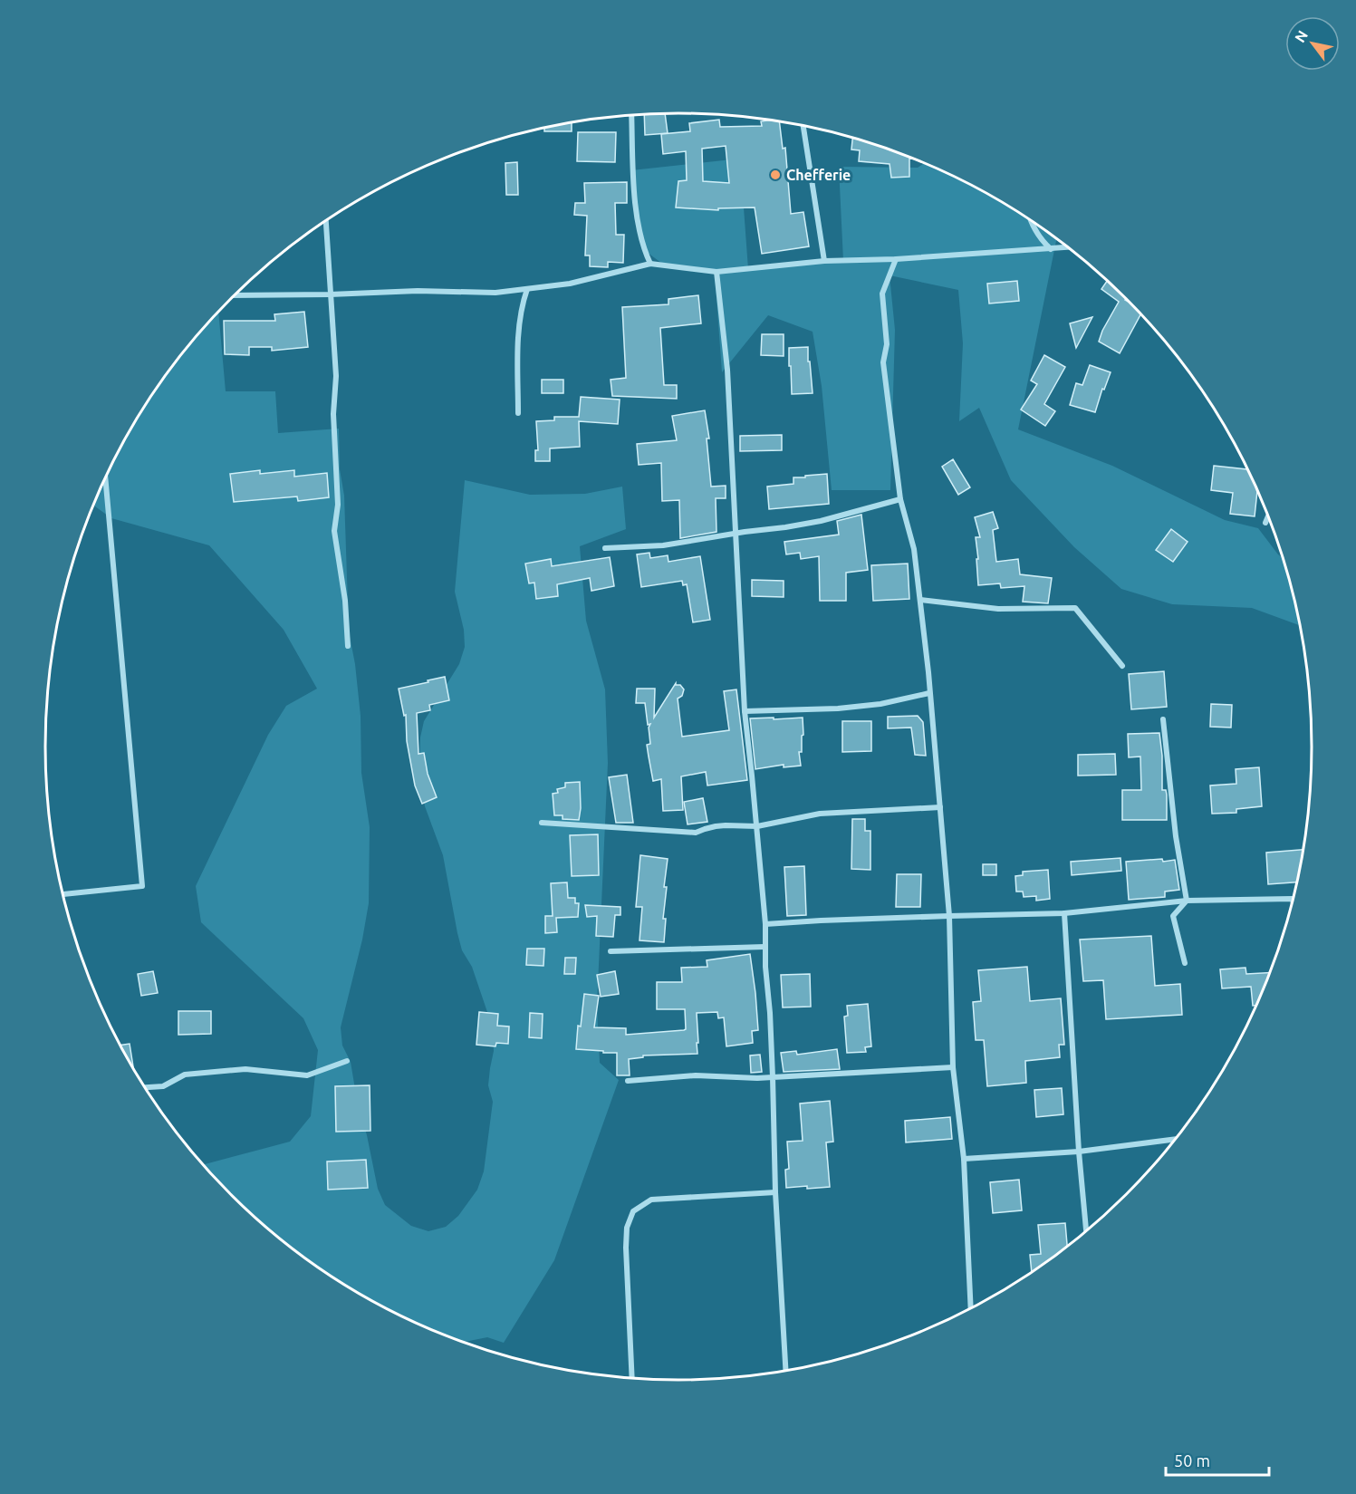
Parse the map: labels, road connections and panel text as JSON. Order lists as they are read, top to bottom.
{
  "places": ["Chefferie"],
  "scale_bar": "50 m",
  "north": "top left"
}
